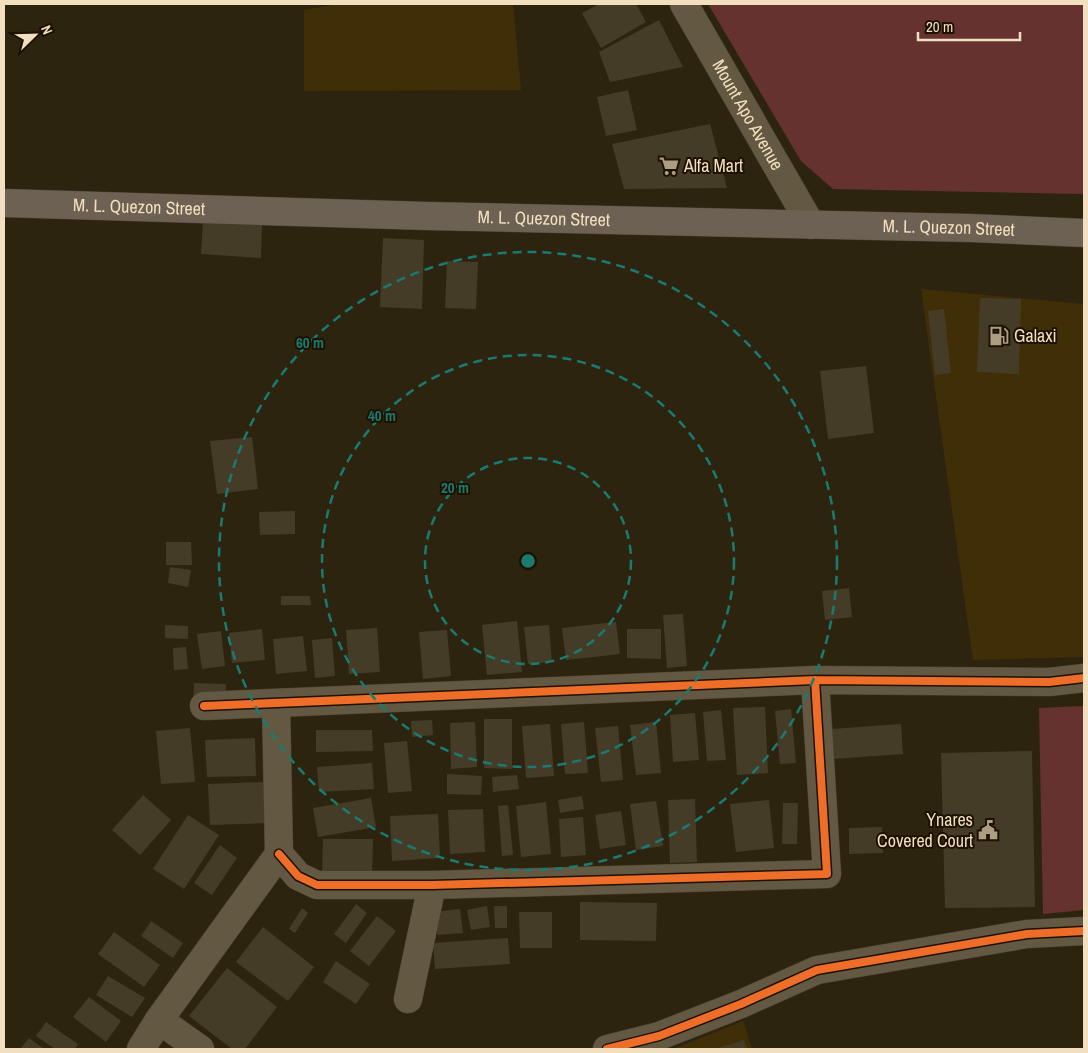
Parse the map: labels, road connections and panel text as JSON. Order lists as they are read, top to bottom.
{
  "streets": {
    "main road": ["M. L. Quezon Street"],
    "street": ["Mount Apo Avenue"]
  },
  "crossings": [
    ["Mount Apo Avenue", "M. L. Quezon Street"]
  ],
  "places": {
    "supermarket": ["Alfa Mart"],
    "fuel station": ["Galaxi"],
    "public building": ["Ynares Covered Court"]
  },
  "scale_bar": "20 m",
  "north": "top right",
  "rings": ["60 m", "40 m", "20 m"]
}
